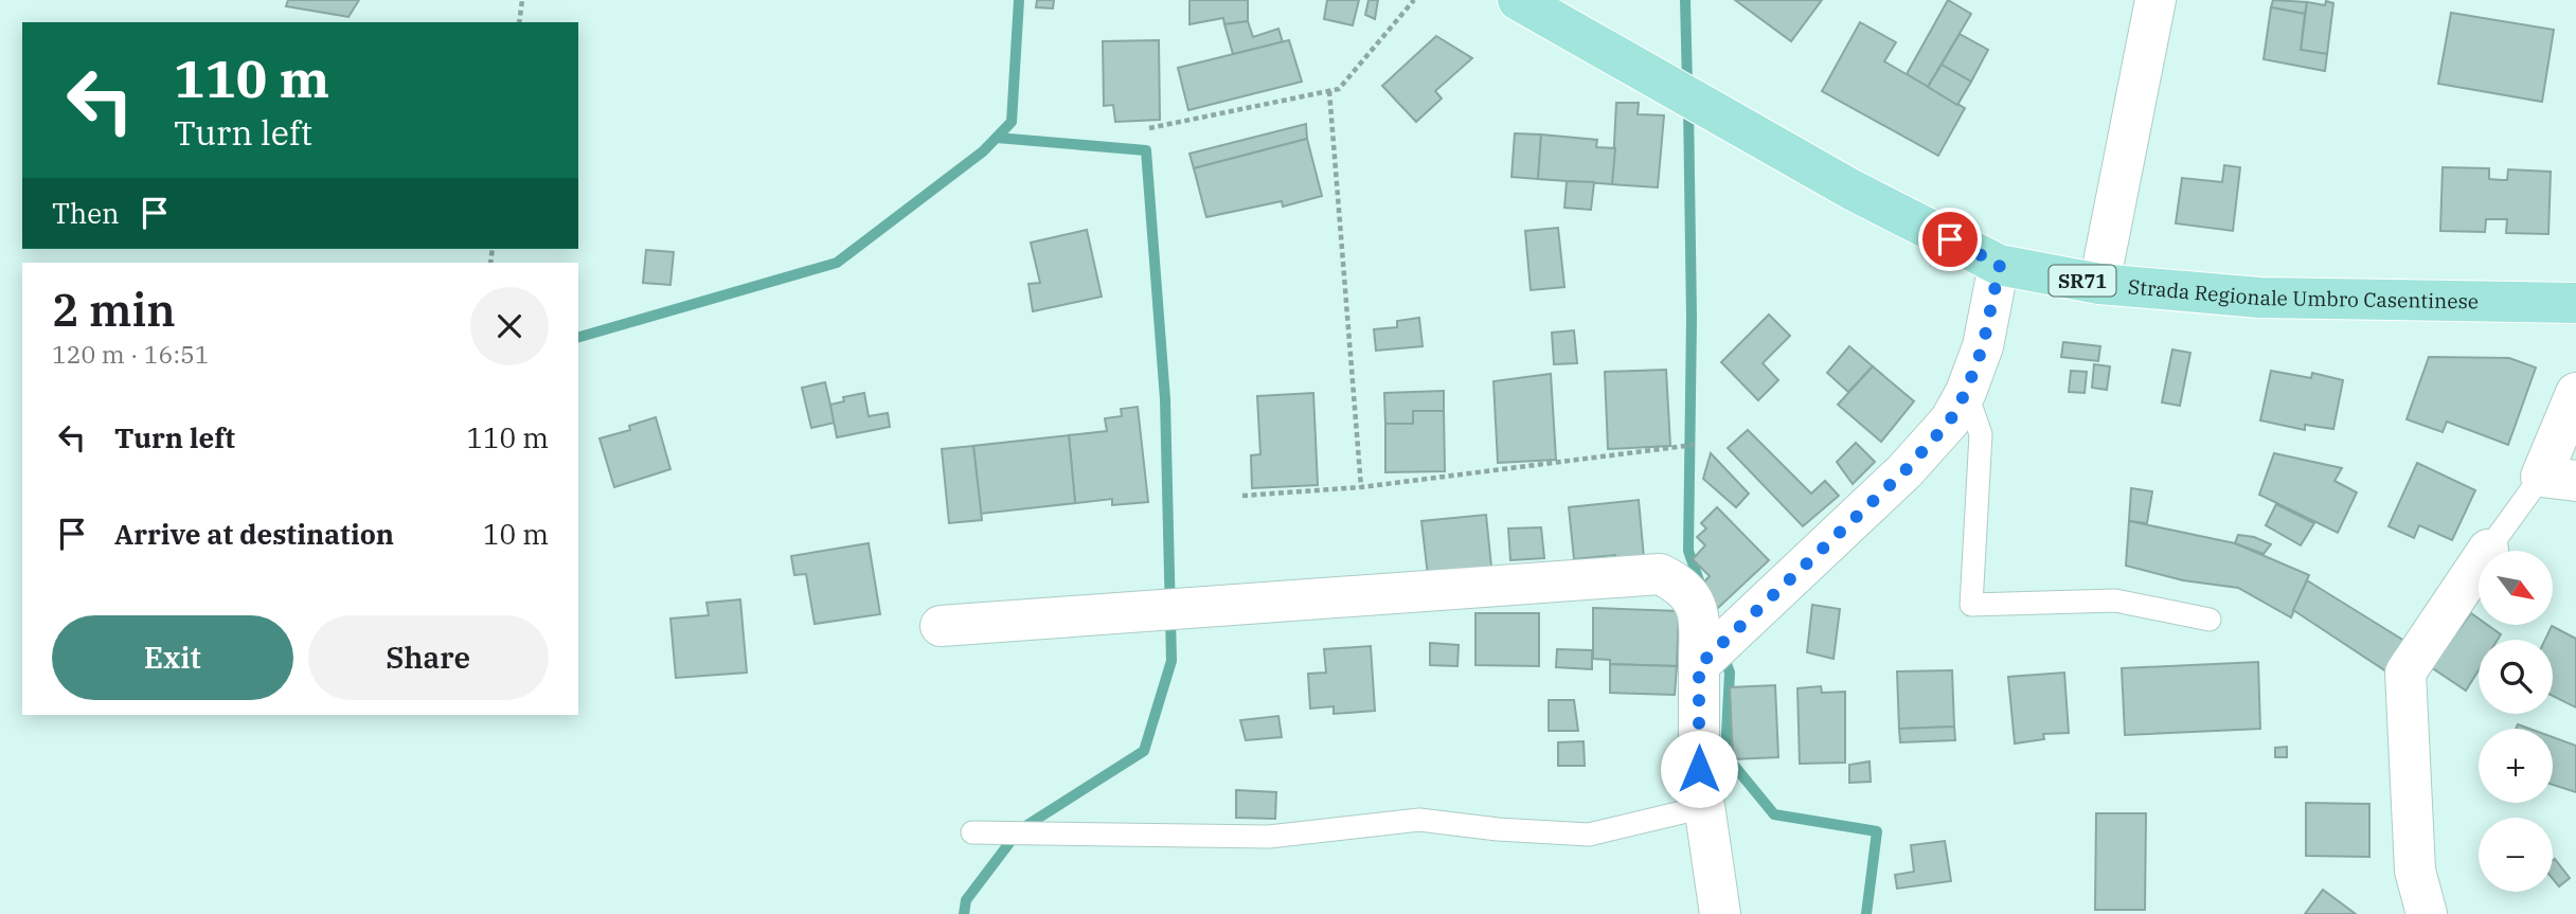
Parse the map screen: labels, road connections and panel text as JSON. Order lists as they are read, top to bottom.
{
  "streets": {
    "main road": ["SR71", "Strada Regionale Umbro Casentinese"]
  },
  "north": "bottom right",
  "page": {
    "turn": ["110 m", "Turn left"],
    "then": "Then",
    "heading": ["2 min", "120 m · 16:51"],
    "list": [
      {
        "name": "Turn left",
        "value": "110 m"
      },
      {
        "name": "Arrive at destination",
        "value": "10 m"
      }
    ],
    "map_buttons": ["+", "−"],
    "buttons": ["Exit", "Share"]
  }
}
